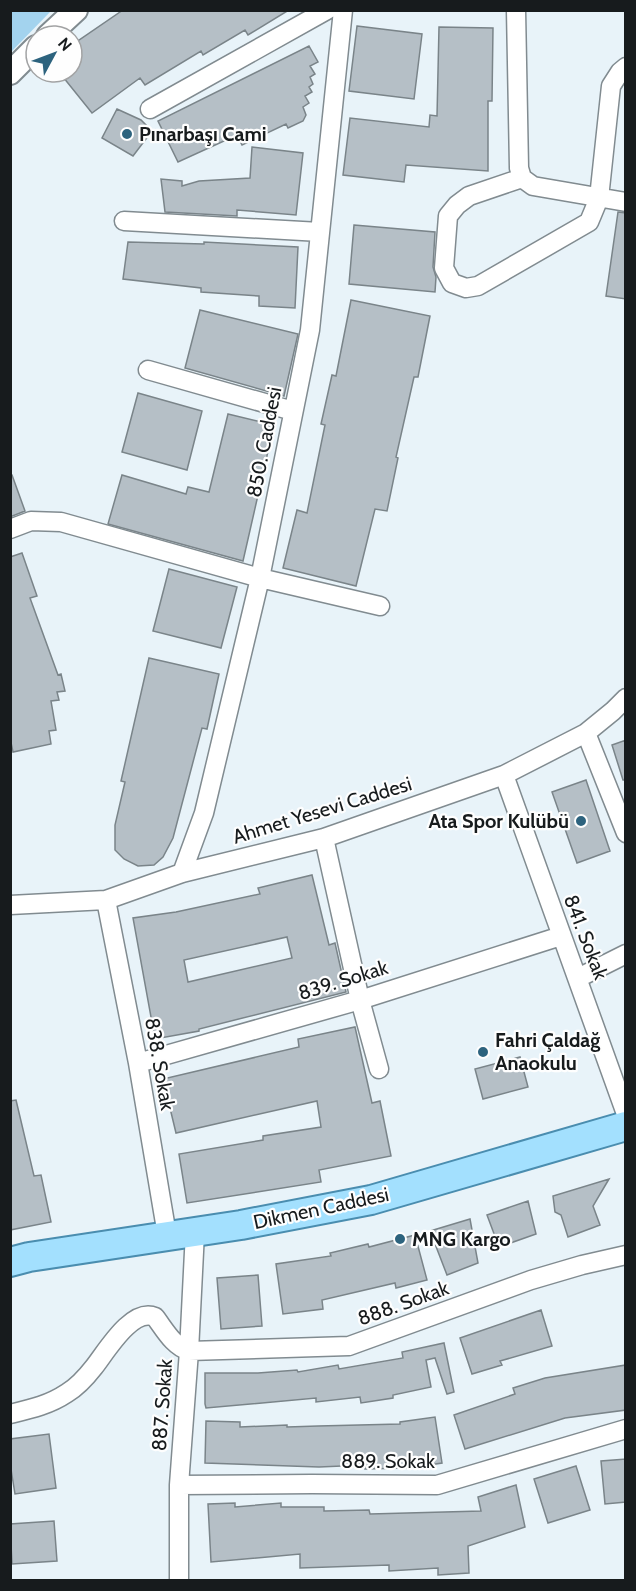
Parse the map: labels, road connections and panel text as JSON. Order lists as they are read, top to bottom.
{
  "streets": {
    "main road": ["Dikmen Caddesi"],
    "street": [
      "850. Caddesi",
      "Ahmet Yesevi Caddesi",
      "841. Sokak",
      "839. Sokak",
      "838. Sokak",
      "888. Sokak",
      "887. Sokak",
      "889. Sokak"
    ]
  },
  "crossings": [
    ["850. Caddesi", "Ahmet Yesevi Caddesi"],
    ["Ahmet Yesevi Caddesi", "841. Sokak"],
    ["Ahmet Yesevi Caddesi", "838. Sokak"],
    ["841. Sokak", "839. Sokak"],
    ["839. Sokak", "838. Sokak"],
    ["838. Sokak", "Dikmen Caddesi"],
    ["838. Sokak", "887. Sokak"],
    ["Dikmen Caddesi", "887. Sokak"],
    ["888. Sokak", "887. Sokak"],
    ["887. Sokak", "889. Sokak"]
  ],
  "places": [
    "Pınarbaşı Cami",
    "Ata Spor Kulübü",
    "Fahri Çaldağ Anaokulu",
    "MNG Kargo"
  ],
  "north": "top right"
}
